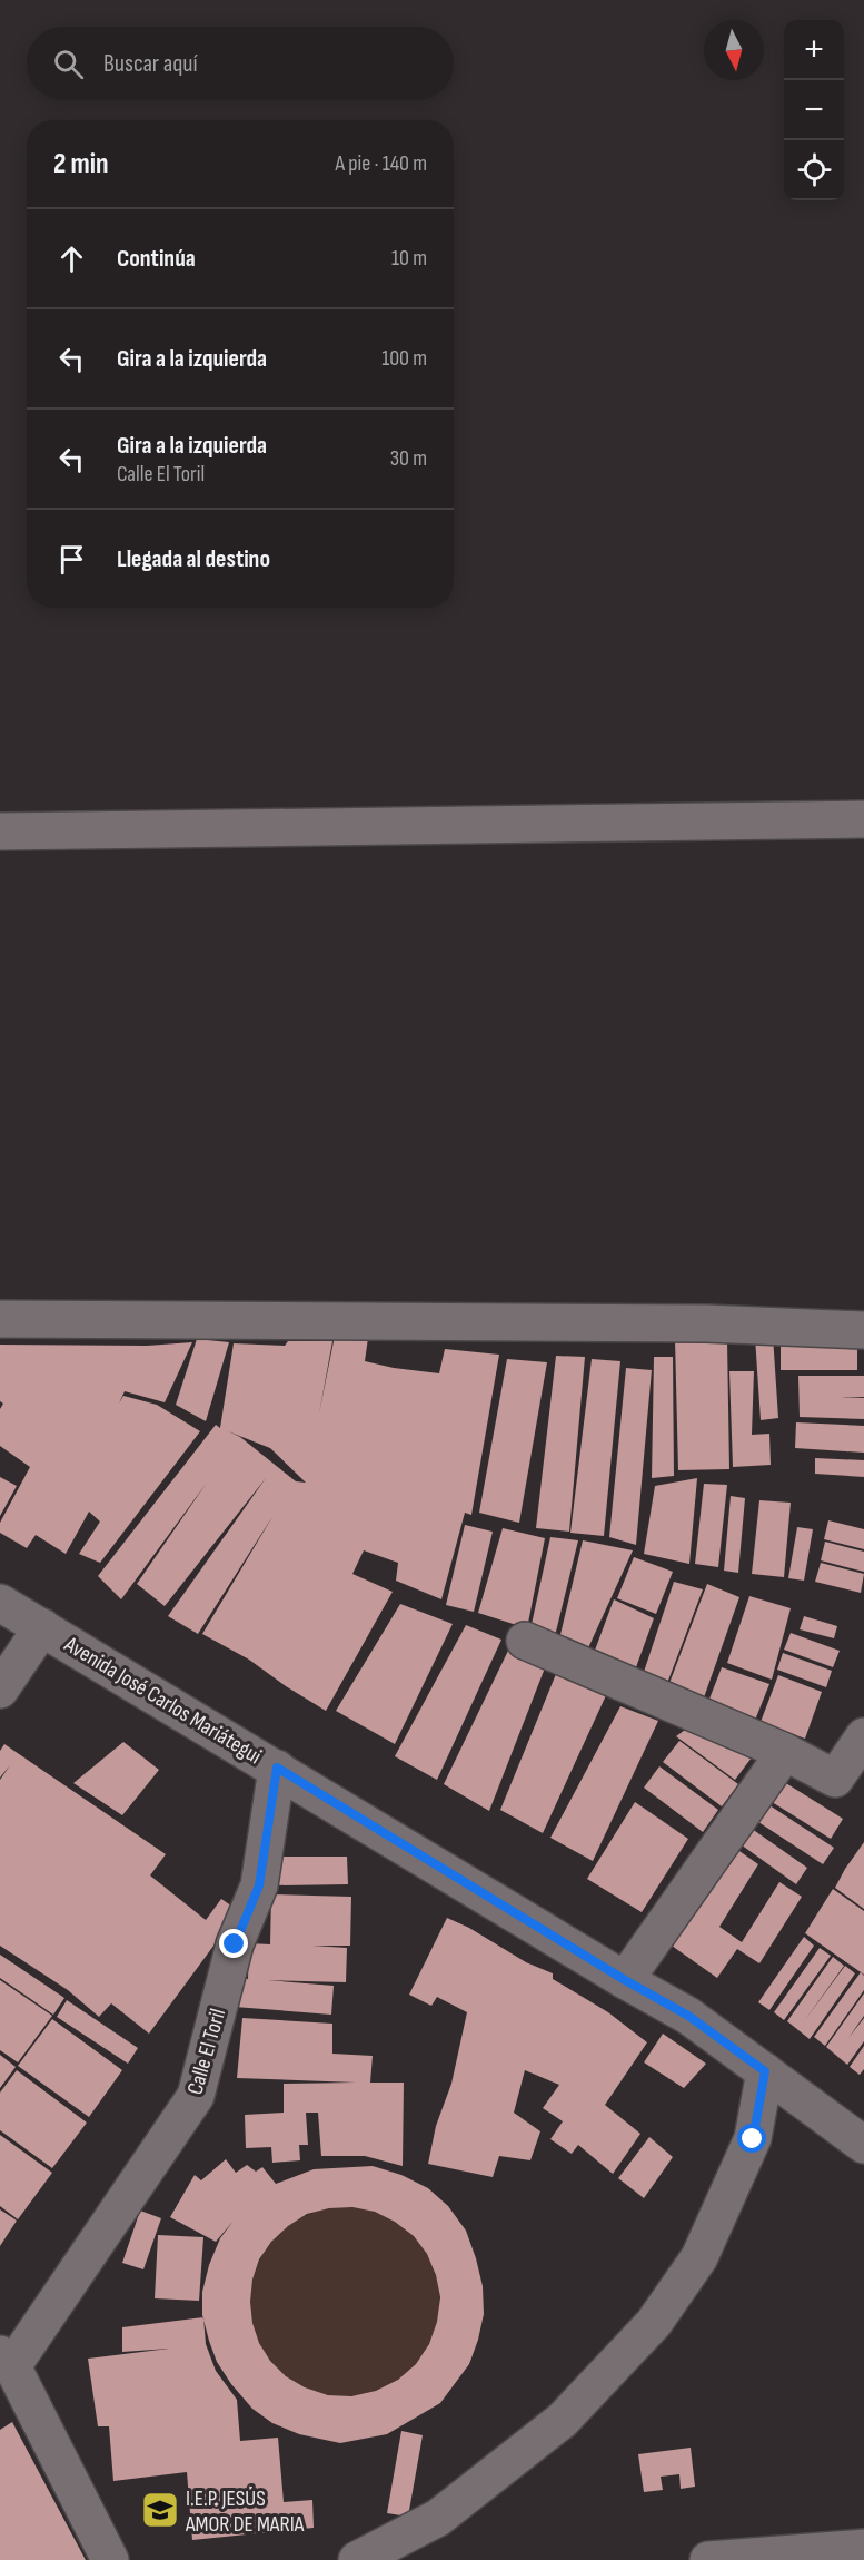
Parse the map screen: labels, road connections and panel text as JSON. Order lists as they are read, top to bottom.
{
  "streets": {
    "street": ["Avenida José Carlos Mariátegui", "Calle El Toril"]
  },
  "crossings": [
    ["Avenida José Carlos Mariátegui", "Calle El Toril"]
  ],
  "places": {
    "school or university": ["I.E.P. JESÚS AMOR DE MARIA"]
  },
  "north": "bottom",
  "page": {
    "map_buttons": ["+", "−"],
    "search": "Buscar aquí",
    "heading": ["2 min", "A pie · 140 m"],
    "list": [
      ["Continúa", "10 m"],
      ["Gira a la izquierda", "100 m"],
      ["Gira a la izquierda", "Calle El Toril", "30 m"],
      "Llegada al destino"
    ]
  }
}
